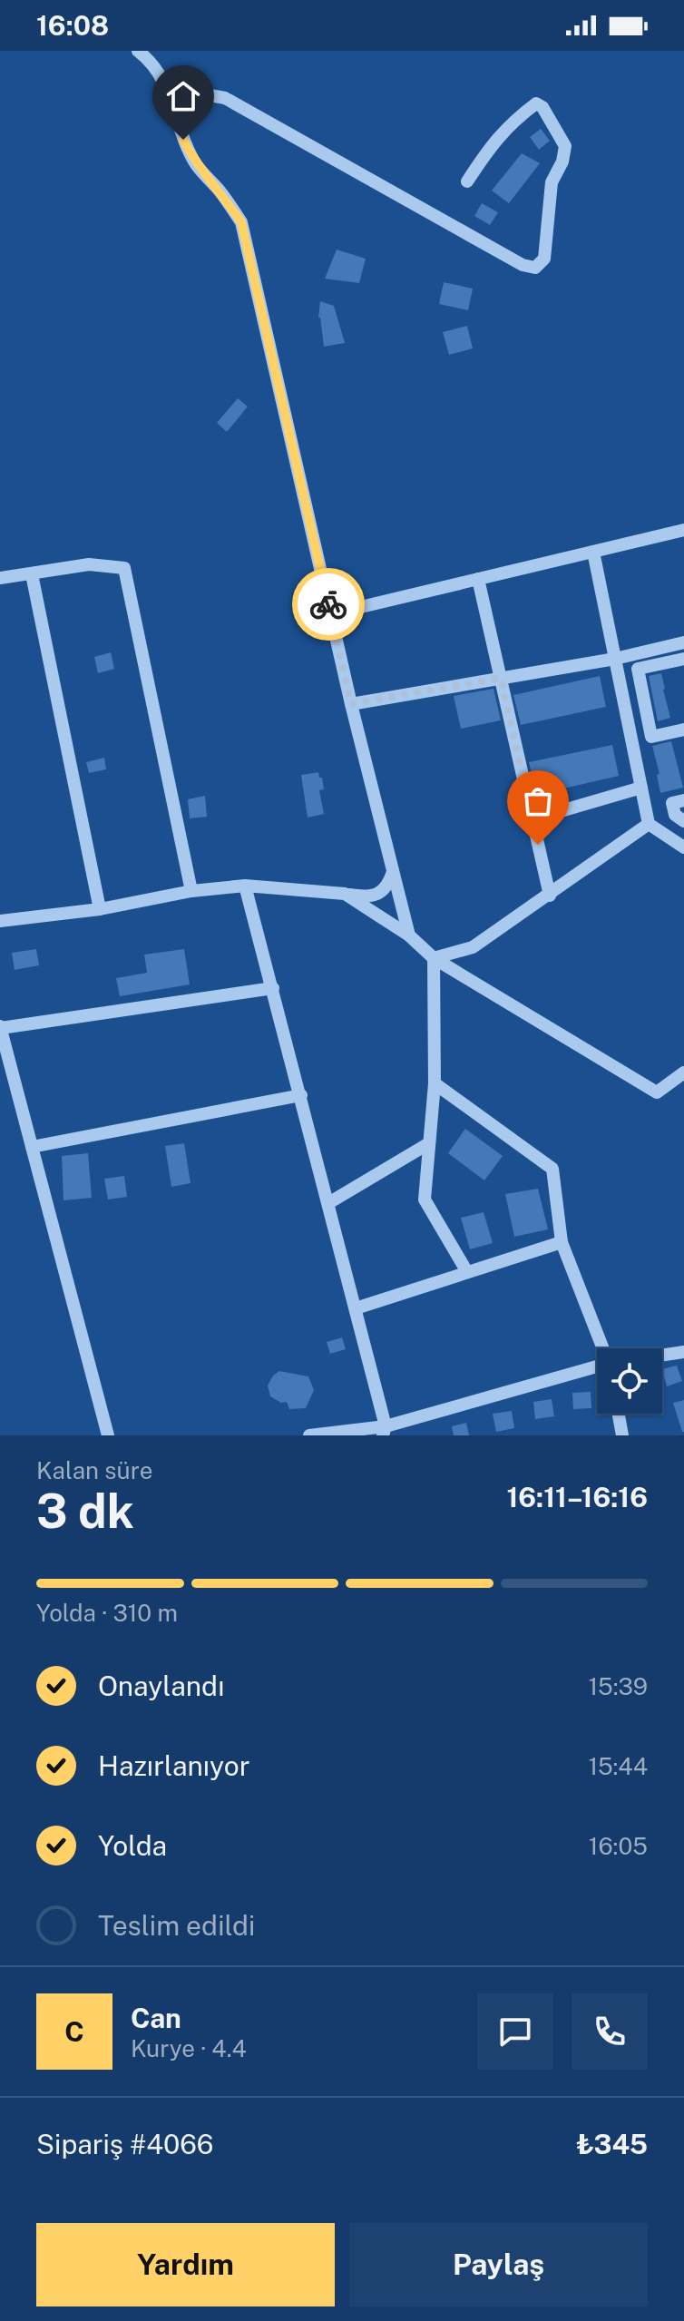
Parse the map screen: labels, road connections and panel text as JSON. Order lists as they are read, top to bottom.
{
  "page": {
    "status": "16:08",
    "heading": ["3 dk", "Kalan süre", "16:11–16:16"],
    "panel": [
      "Can",
      "Kurye · 4.4",
      "Sipariş #4066",
      "₺345"
    ],
    "bar": "Yolda · 310 m",
    "list": [
      ["Onaylandı", "15:39"],
      ["Hazırlanıyor", "15:44"],
      ["Yolda", "16:05"],
      "Teslim edildi"
    ],
    "round": "C",
    "buttons": ["Yardım", "Paylaş"]
  }
}
